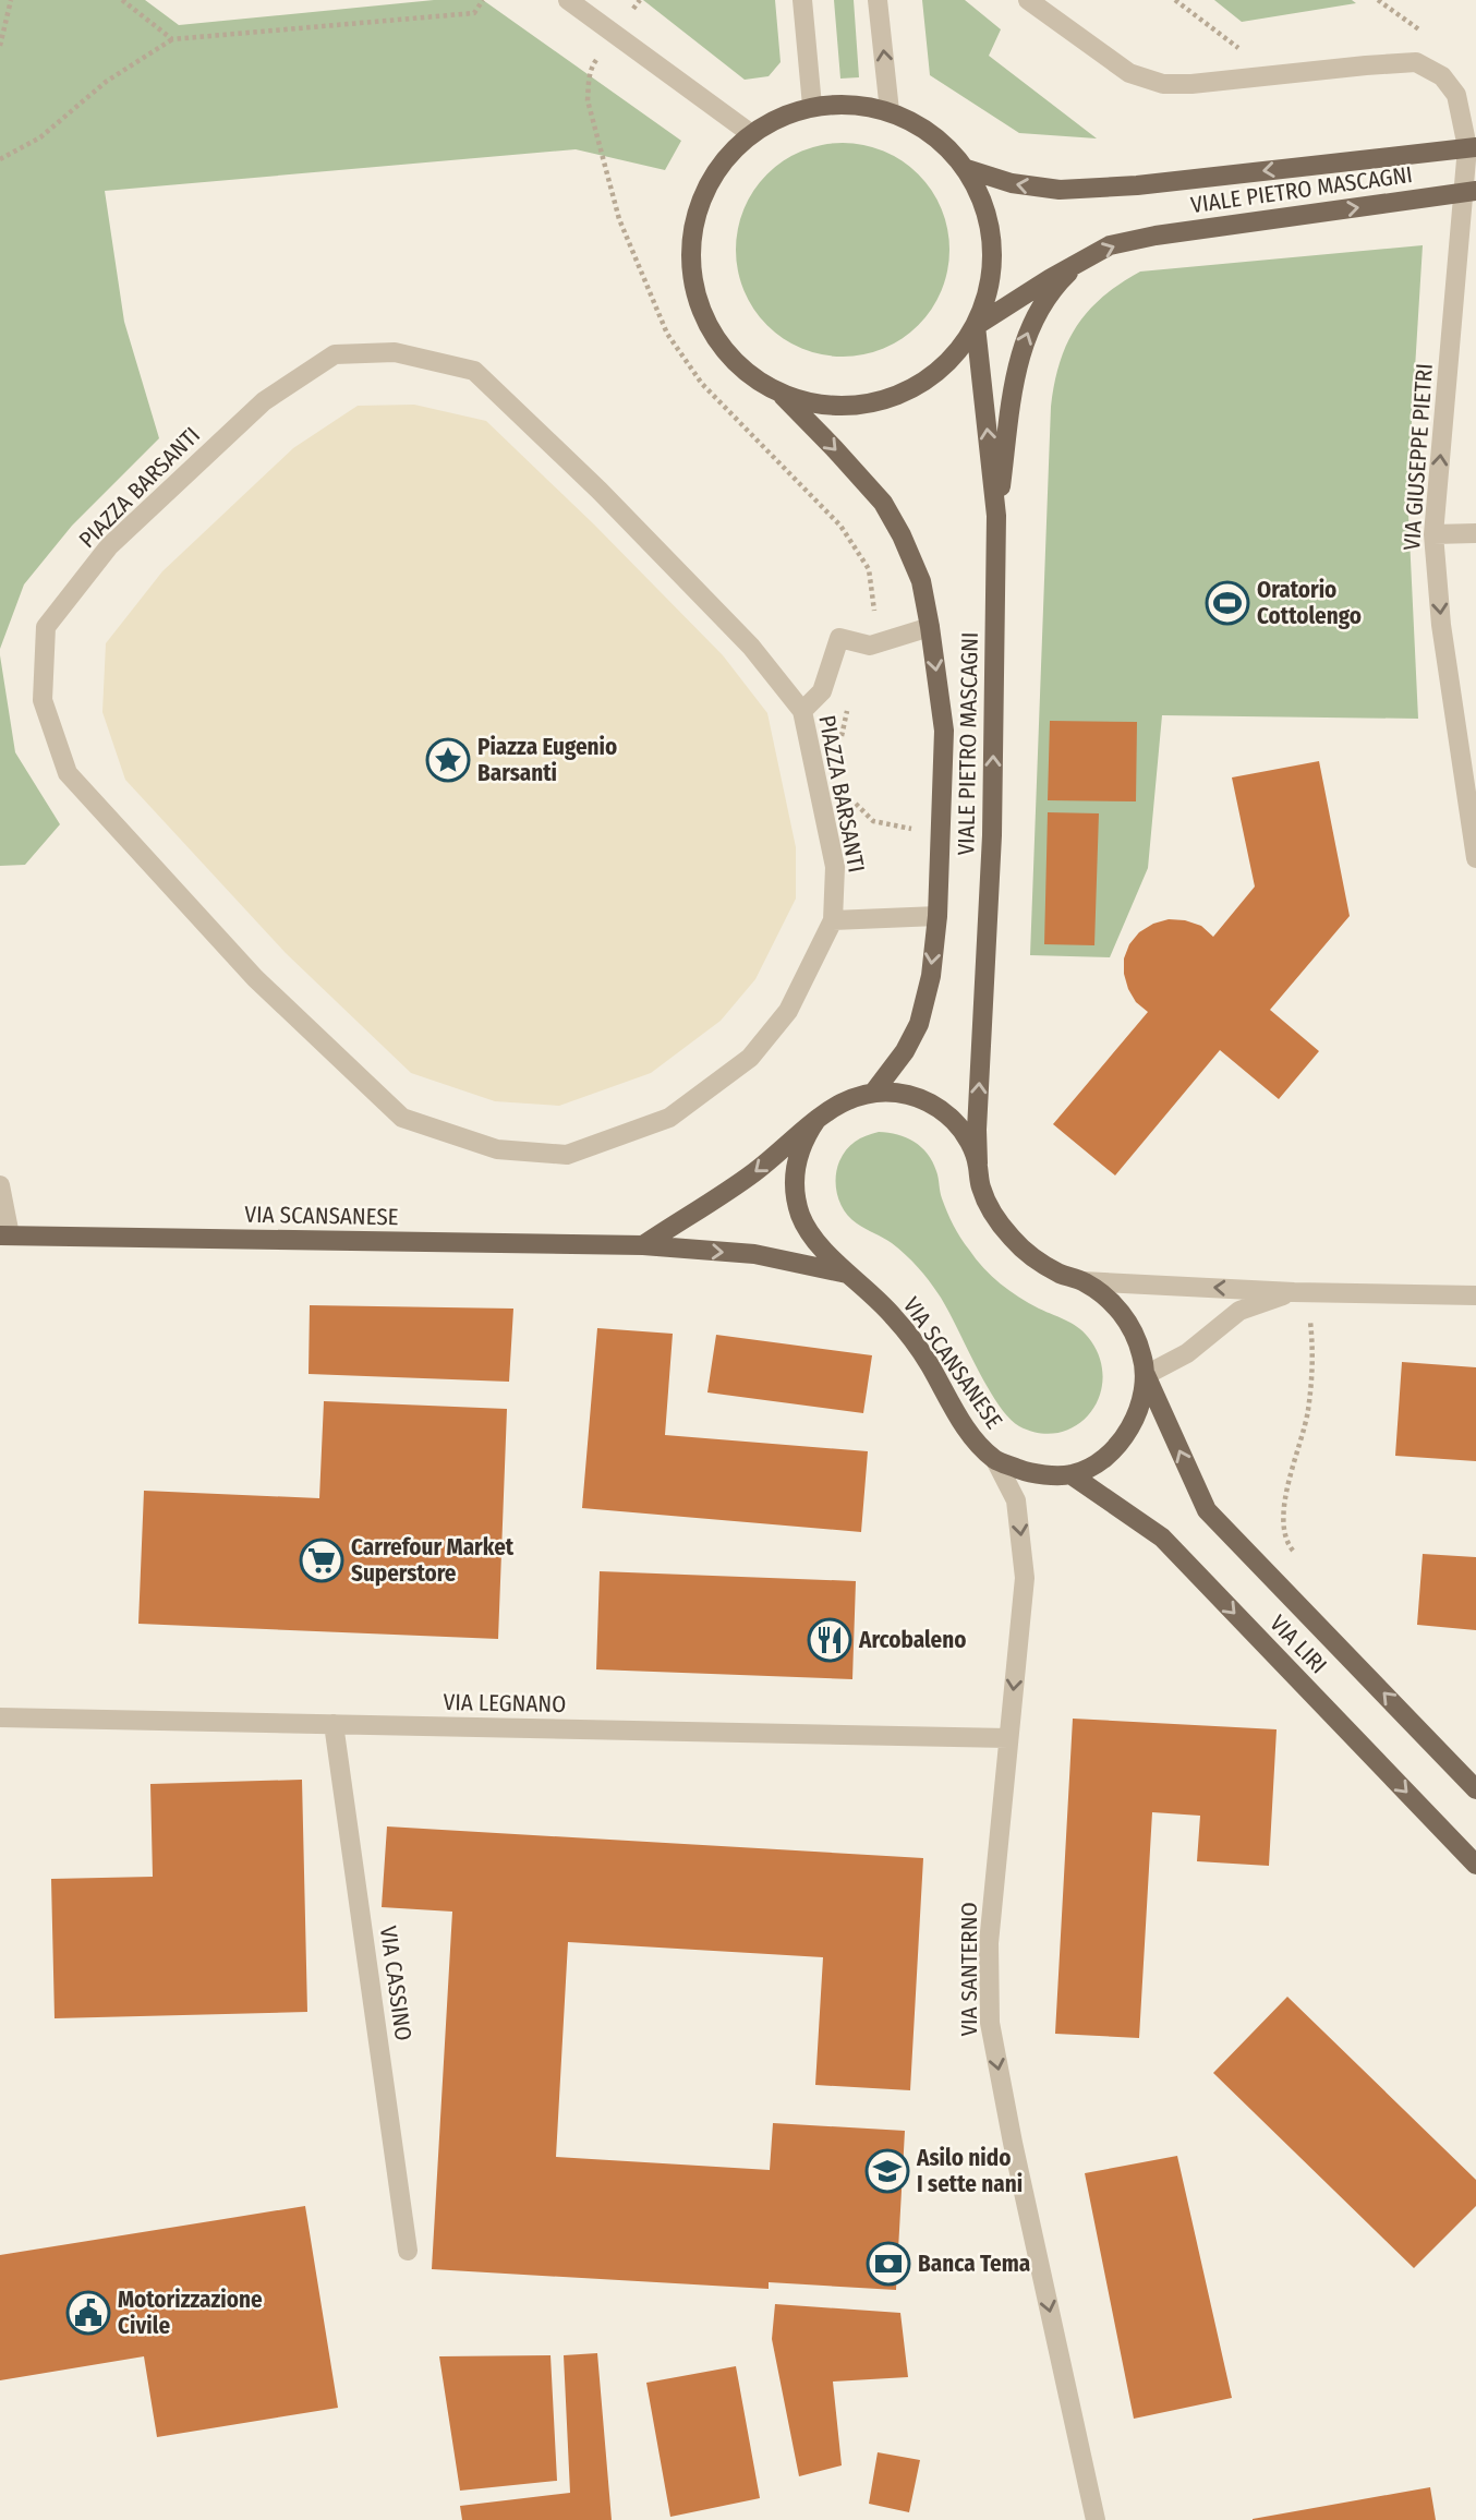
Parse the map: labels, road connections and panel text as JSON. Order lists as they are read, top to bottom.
{
  "streets": {
    "main road": ["VIALE PIETRO MASCAGNI", "VIA SCANSANESE", "VIA LIRI"],
    "street": [
      "VIA GIUSEPPE PIETRI",
      "PIAZZA BARSANTI",
      "VIA LEGNANO",
      "VIA SANTERNO",
      "VIA CASSINO"
    ]
  },
  "crossings": [
    ["VIALE PIETRO MASCAGNI", "VIA GIUSEPPE PIETRI"],
    ["VIALE PIETRO MASCAGNI", "VIA SCANSANESE"],
    ["VIA SCANSANESE", "VIA LIRI"],
    ["VIA SCANSANESE", "VIA SANTERNO"],
    ["VIA LEGNANO", "VIA SANTERNO"],
    ["VIA LEGNANO", "VIA CASSINO"]
  ],
  "one_way": ["VIA SANTERNO"],
  "places": {
    "sports": ["Oratorio Cottolengo"],
    "place": ["Piazza Eugenio Barsanti"],
    "supermarket": ["Carrefour Market Superstore"],
    "restaurant": ["Arcobaleno"],
    "school or university": ["Asilo nido I sette nani"],
    "bank": ["Banca Tema"],
    "public building": ["Motorizzazione Civile"]
  }
}
